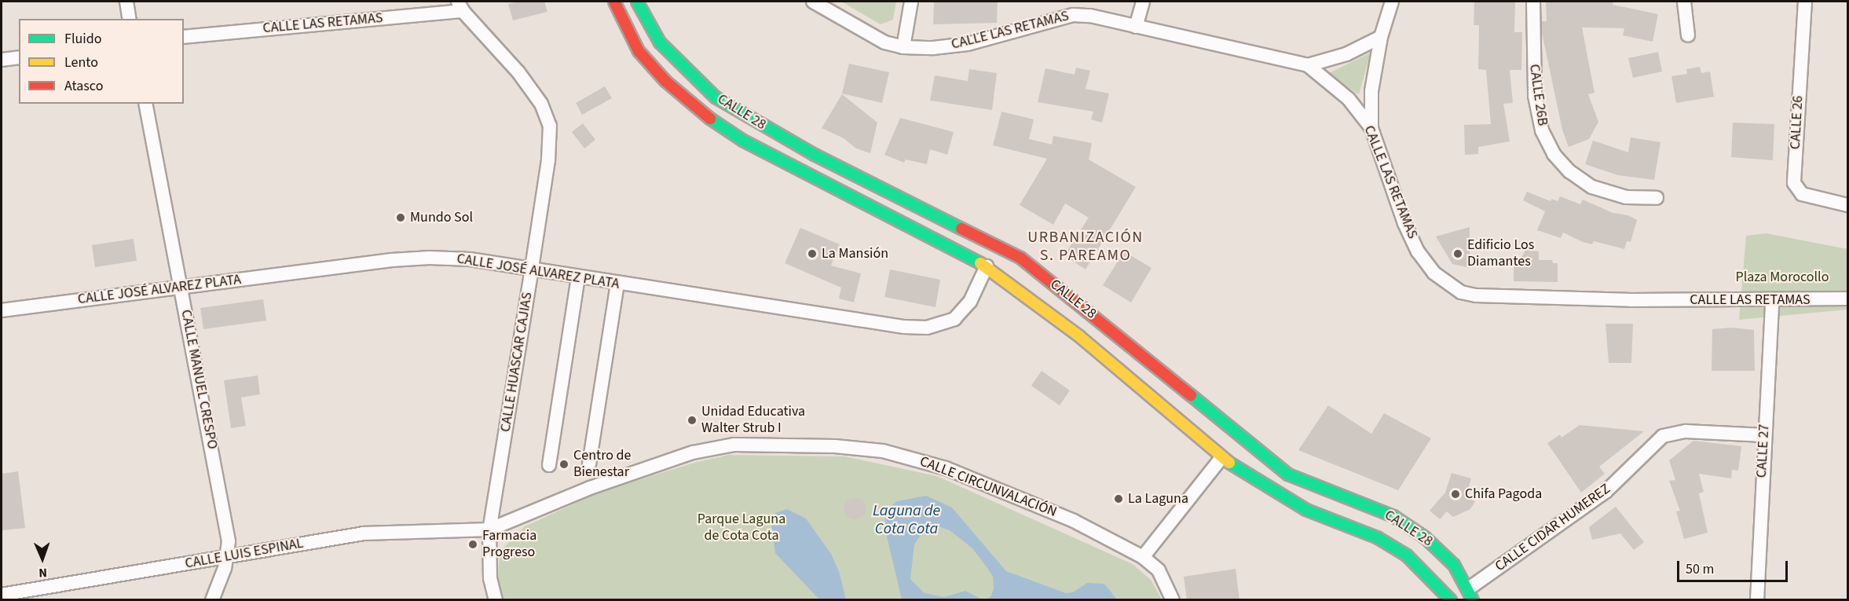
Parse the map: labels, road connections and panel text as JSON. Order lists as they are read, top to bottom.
{
  "streets": {
    "main road": ["CALLE 28"],
    "street": [
      "CALLE LAS RETAMAS",
      "CALLE 26B",
      "CALLE 26",
      "CALLE JOSÉ ALVAREZ PLATA",
      "CALLE HUASCAR CAJIAS",
      "CALLE MANUEL CRESPO",
      "CALLE 27",
      "CALLE CIRCUNVALACIÓN",
      "CALLE CIDAR HUMEREZ",
      "CALLE LUIS ESPINAL"
    ]
  },
  "crossings": [
    ["CALLE LAS RETAMAS", "CALLE HUASCAR CAJIAS"],
    ["CALLE LAS RETAMAS", "CALLE 27"],
    ["CALLE 28", "CALLE JOSÉ ALVAREZ PLATA"],
    ["CALLE 28", "CALLE CIDAR HUMEREZ"],
    ["CALLE JOSÉ ALVAREZ PLATA", "CALLE HUASCAR CAJIAS"],
    ["CALLE JOSÉ ALVAREZ PLATA", "CALLE MANUEL CRESPO"],
    ["CALLE HUASCAR CAJIAS", "CALLE CIRCUNVALACIÓN"],
    ["CALLE HUASCAR CAJIAS", "CALLE LUIS ESPINAL"],
    ["CALLE MANUEL CRESPO", "CALLE LUIS ESPINAL"],
    ["CALLE 27", "CALLE CIDAR HUMEREZ"],
    ["CALLE CIRCUNVALACIÓN", "CALLE LUIS ESPINAL"]
  ],
  "districts": ["URBANIZACIÓN S. PAREAMO"],
  "water": ["Laguna de Cota Cota"],
  "parks": ["Plaza Morocollo", "Parque Laguna de Cota Cota"],
  "places": [
    "Mundo Sol",
    "La Mansión",
    "Edificio Los Diamantes",
    "Unidad Educativa Walter Strub I",
    "Centro de Bienestar",
    "Chifa Pagoda",
    "La Laguna",
    "Farmacia Progreso"
  ],
  "legend": ["Fluido", "Lento", "Atasco"],
  "scale_bar": "50 m",
  "north": "bottom"
}
